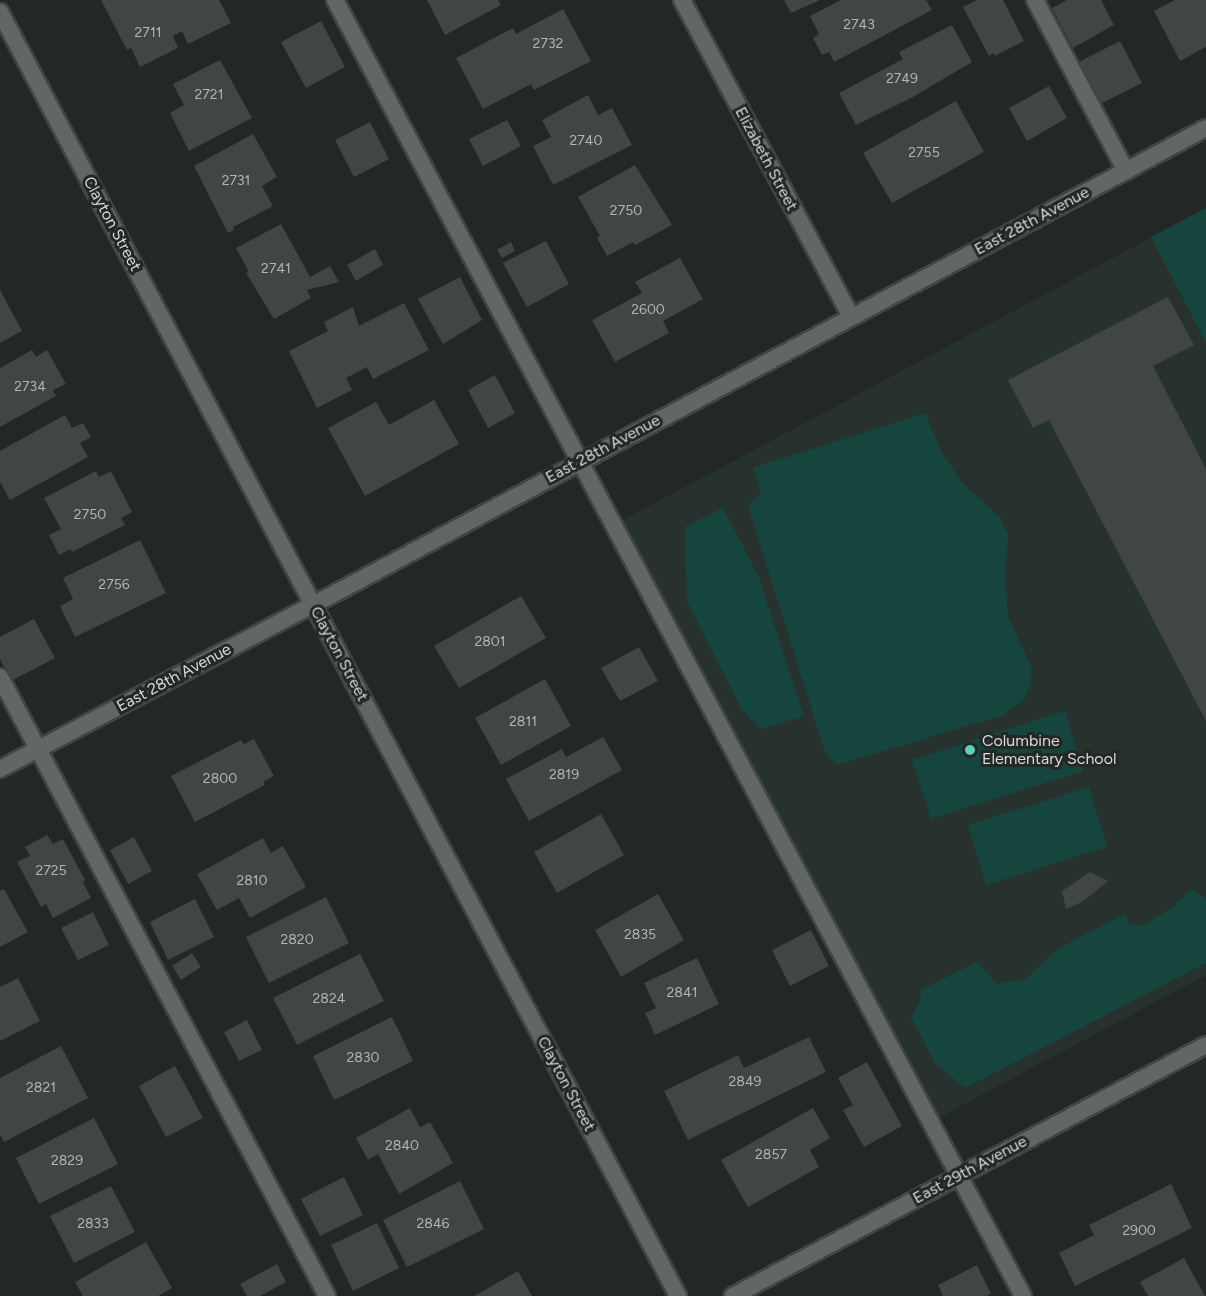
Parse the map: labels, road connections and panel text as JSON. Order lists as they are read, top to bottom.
{
  "streets": {
    "street": [
      "Elizabeth Street",
      "East 28th Avenue",
      "Clayton Street",
      "East 29th Avenue"
    ]
  },
  "crossings": [
    ["Elizabeth Street", "East 28th Avenue"],
    ["East 28th Avenue", "Clayton Street"]
  ],
  "places": ["Columbine Elementary School"],
  "house_numbers": [
    "2743",
    "2711",
    "2732",
    "2749",
    "2721",
    "2740",
    "2755",
    "2731",
    "2750",
    "2741",
    "2600",
    "2734",
    "2750",
    "2756",
    "2801",
    "2811",
    "2819",
    "2800",
    "2725",
    "2810",
    "2835",
    "2820",
    "2841",
    "2824",
    "2830",
    "2849",
    "2821",
    "2840",
    "2857",
    "2829",
    "2833",
    "2846",
    "2900"
  ]
}
